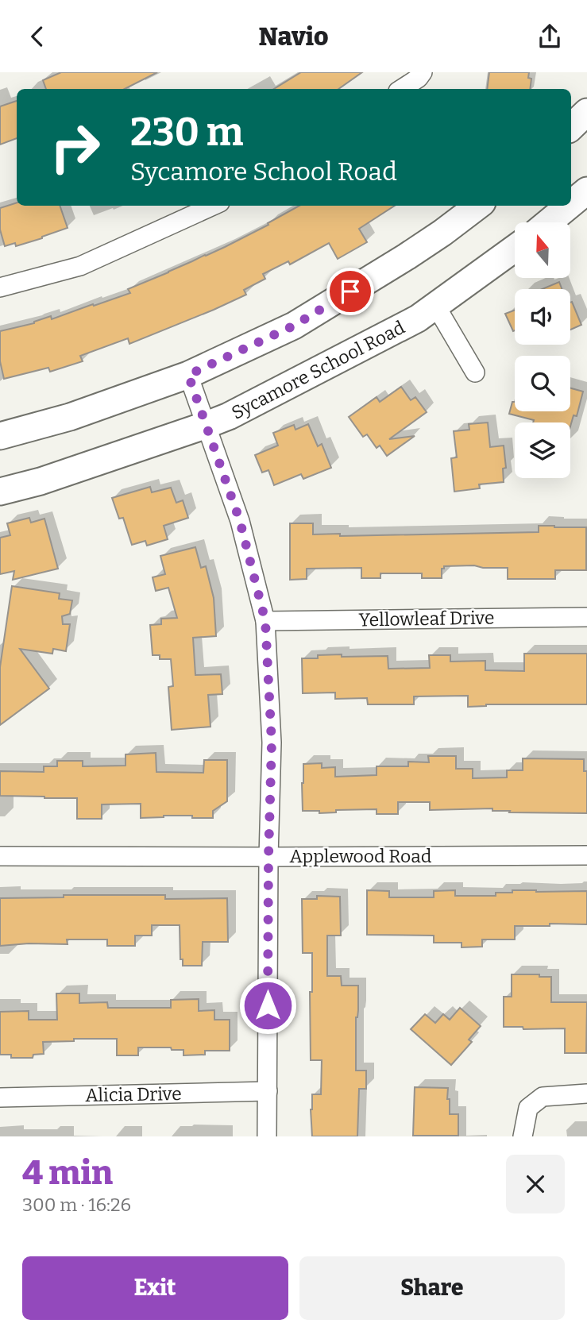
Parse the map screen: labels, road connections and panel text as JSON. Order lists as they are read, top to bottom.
{
  "streets": {
    "main road": ["Sycamore School Road"],
    "street": ["Yellowleaf Drive", "Applewood Road", "Alicia Drive"]
  },
  "north": "top",
  "page": {
    "header": "Navio",
    "turn": ["230 m", "Sycamore School Road"],
    "heading": ["4 min", "300 m · 16:26"],
    "buttons": ["Exit", "Share"]
  }
}
